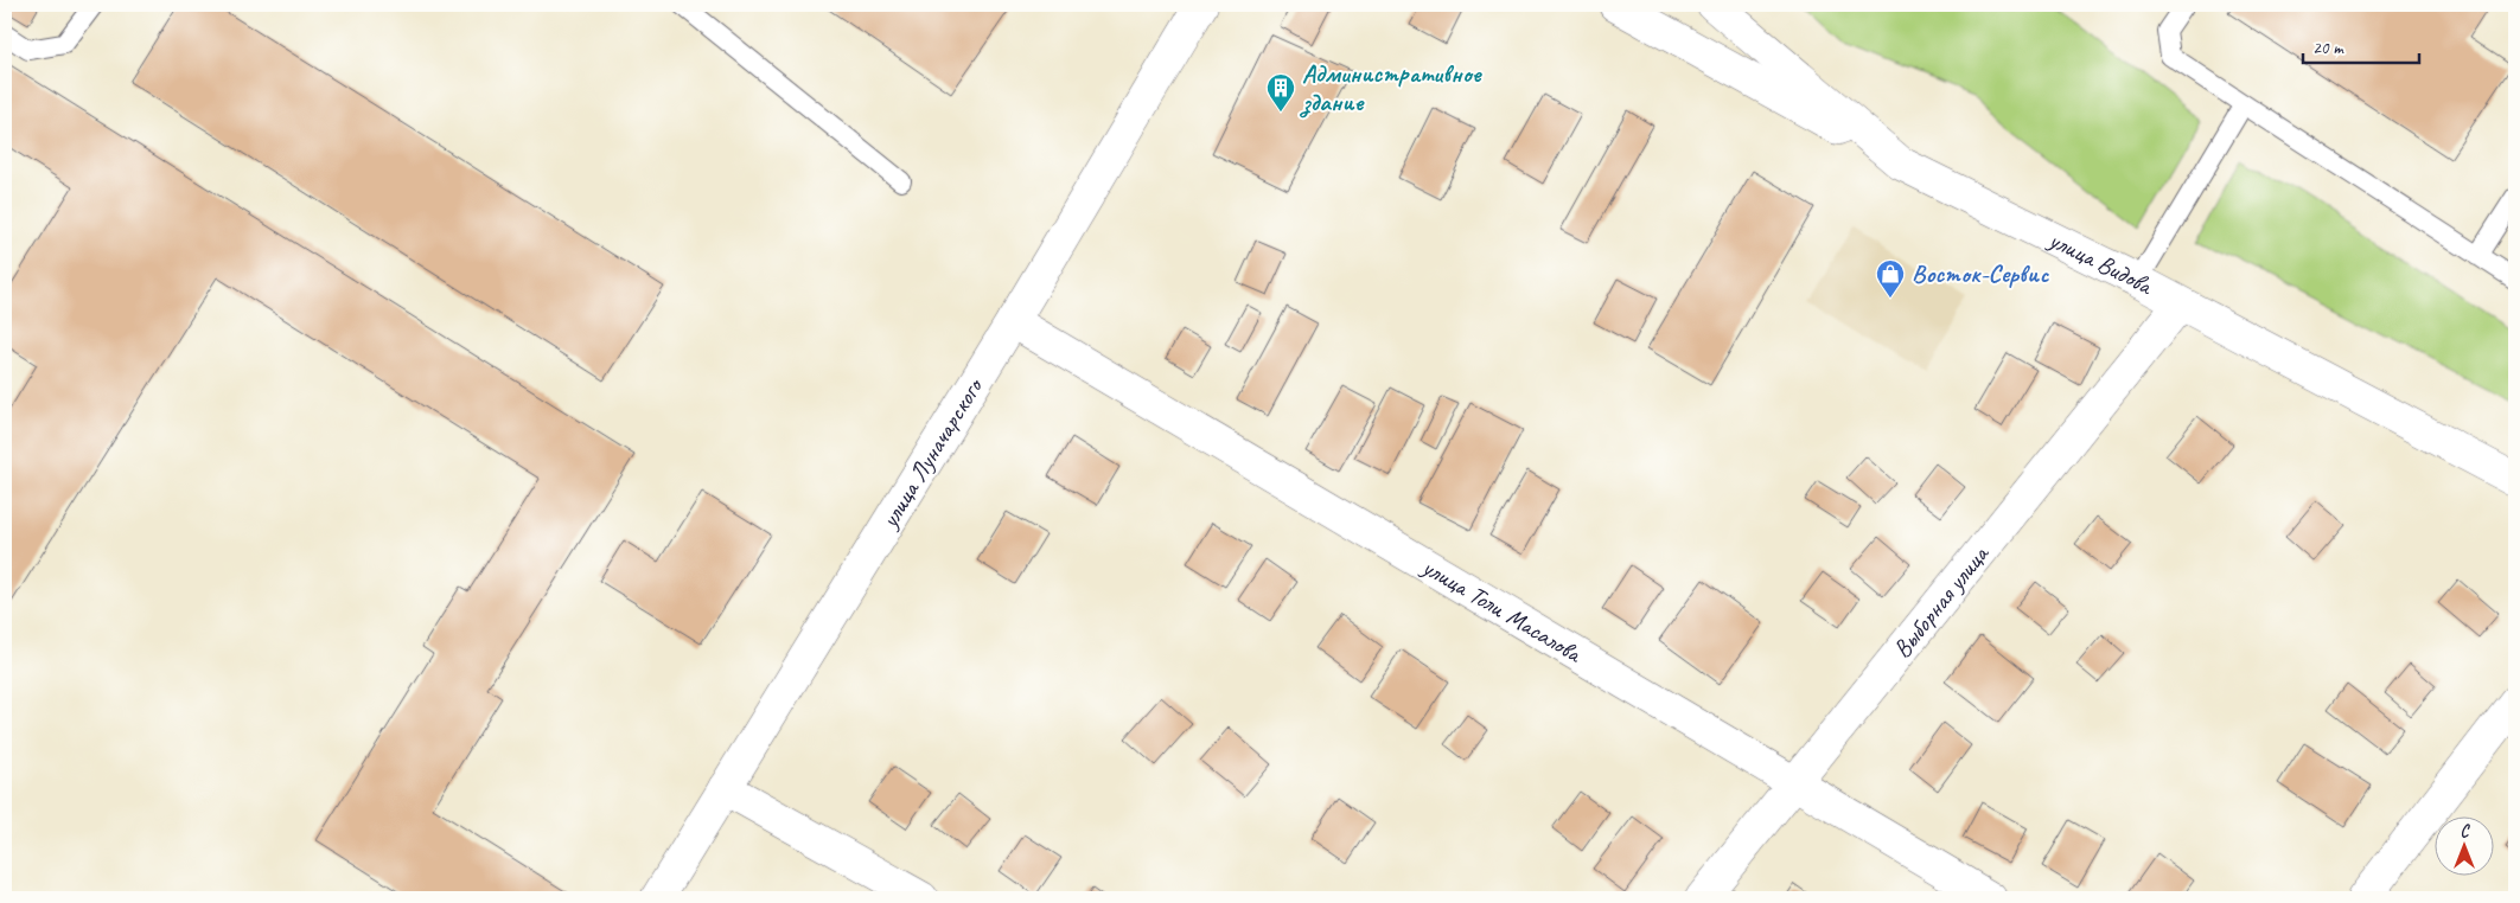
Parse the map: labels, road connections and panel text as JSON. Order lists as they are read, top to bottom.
{
  "streets": {
    "street": [
      "улица Видова",
      "улица Луначарского",
      "Выборная улица",
      "улица Толи Масалова"
    ]
  },
  "crossings": [
    ["улица Видова", "Выборная улица"],
    ["улица Луначарского", "улица Толи Масалова"],
    ["Выборная улица", "улица Толи Масалова"]
  ],
  "places": {
    "building": ["Административное здание"],
    "shop": ["Восток-Сервис"]
  },
  "scale_bar": "20 m",
  "north": "top"
}
